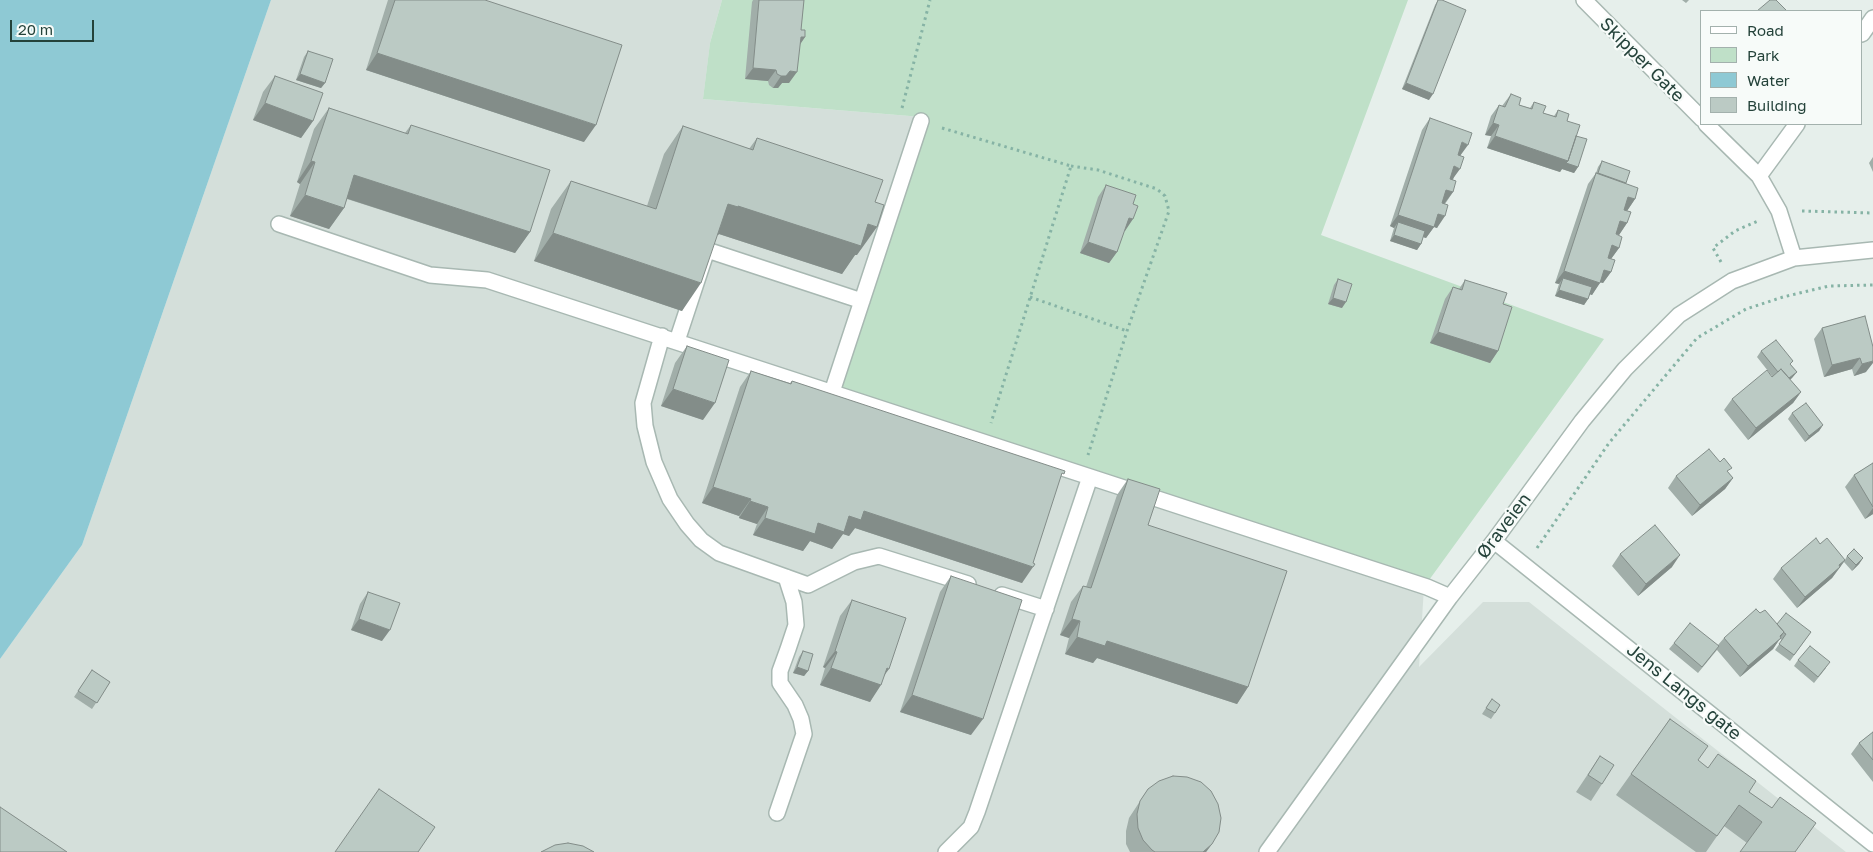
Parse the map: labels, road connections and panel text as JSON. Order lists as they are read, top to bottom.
{
  "streets": {
    "street": ["Skipper Gate", "Øraveien", "Jens Langs gate"]
  },
  "crossings": [
    ["Øraveien", "Jens Langs gate"]
  ],
  "legend": [
    "Road",
    "Park",
    "Water",
    "Building"
  ],
  "scale_bar": "20 m"
}
